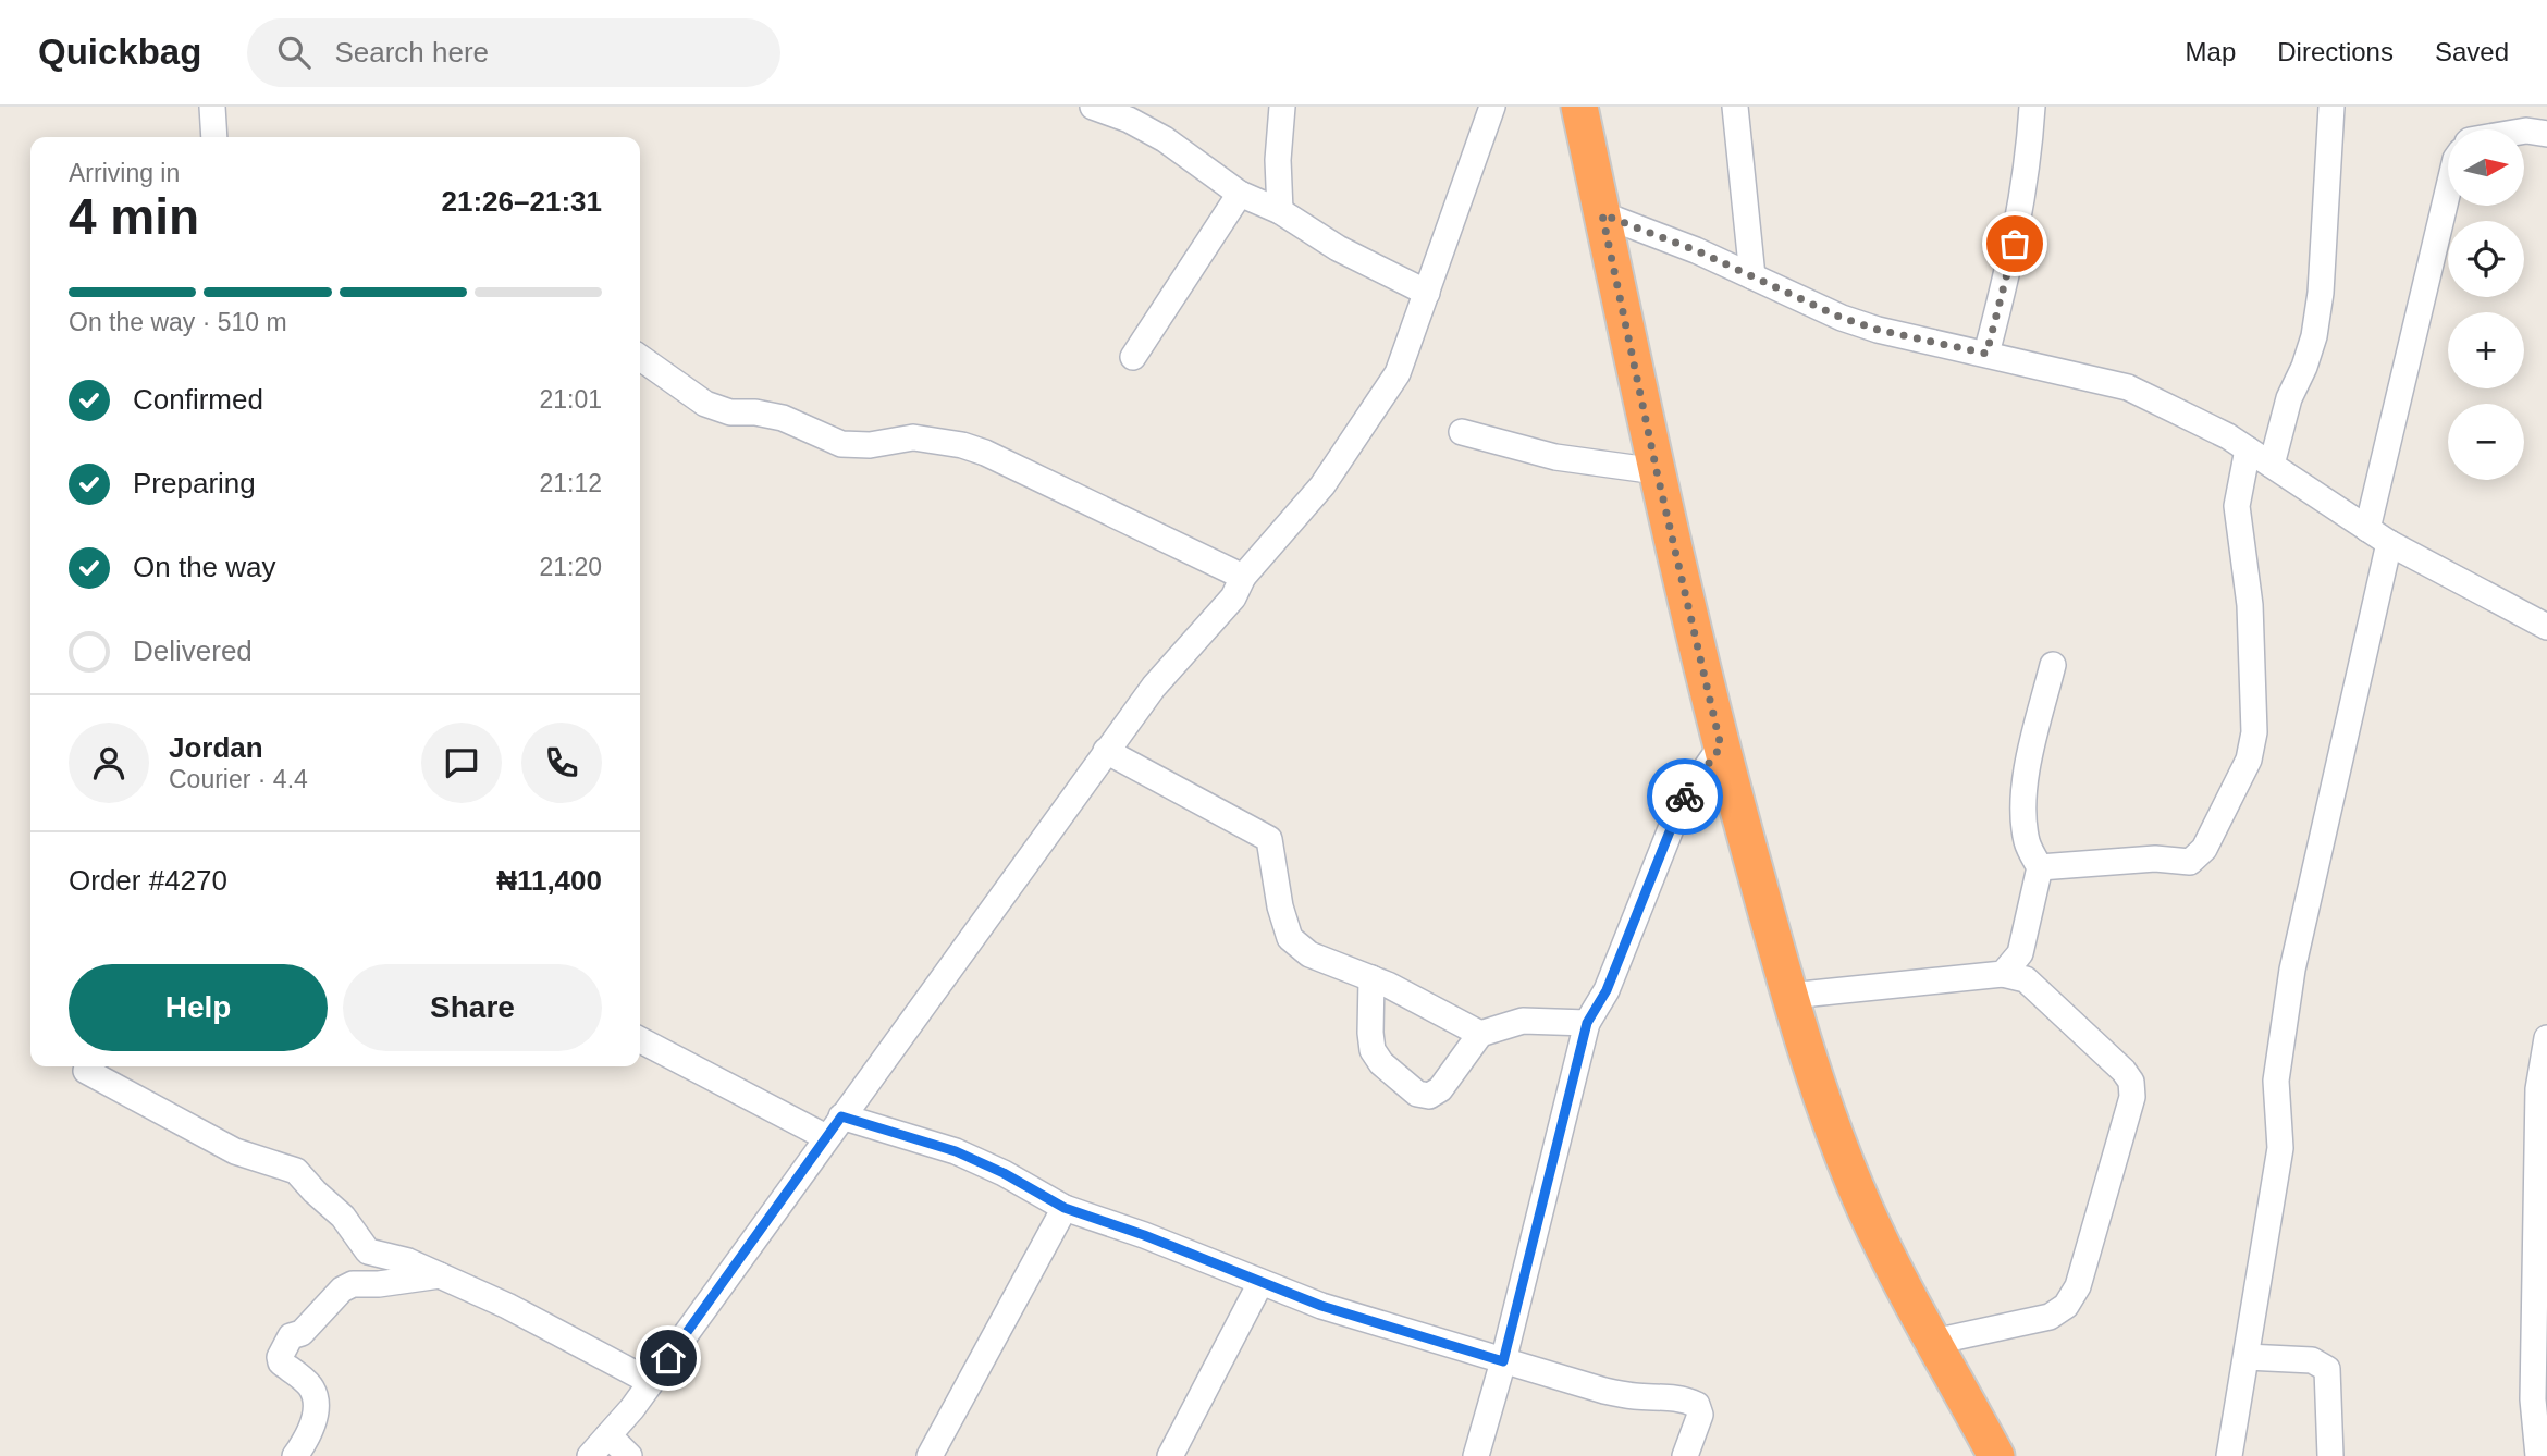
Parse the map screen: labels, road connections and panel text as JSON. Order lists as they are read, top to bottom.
{
  "north": "right",
  "page": {
    "header": "Quickbag",
    "search": "Search here",
    "nav": ["Map", "Directions", "Saved"],
    "map_buttons": ["+", "−"],
    "heading": ["4 min", "Arriving in", "21:26–21:31"],
    "panel": [
      "Jordan",
      "Courier · 4.4",
      "Order #4270",
      "₦11,400"
    ],
    "bar": "On the way · 510 m",
    "list": [
      ["Confirmed", "21:01"],
      ["Preparing", "21:12"],
      ["On the way", "21:20"],
      "Delivered"
    ],
    "buttons": ["Help", "Share"]
  }
}
